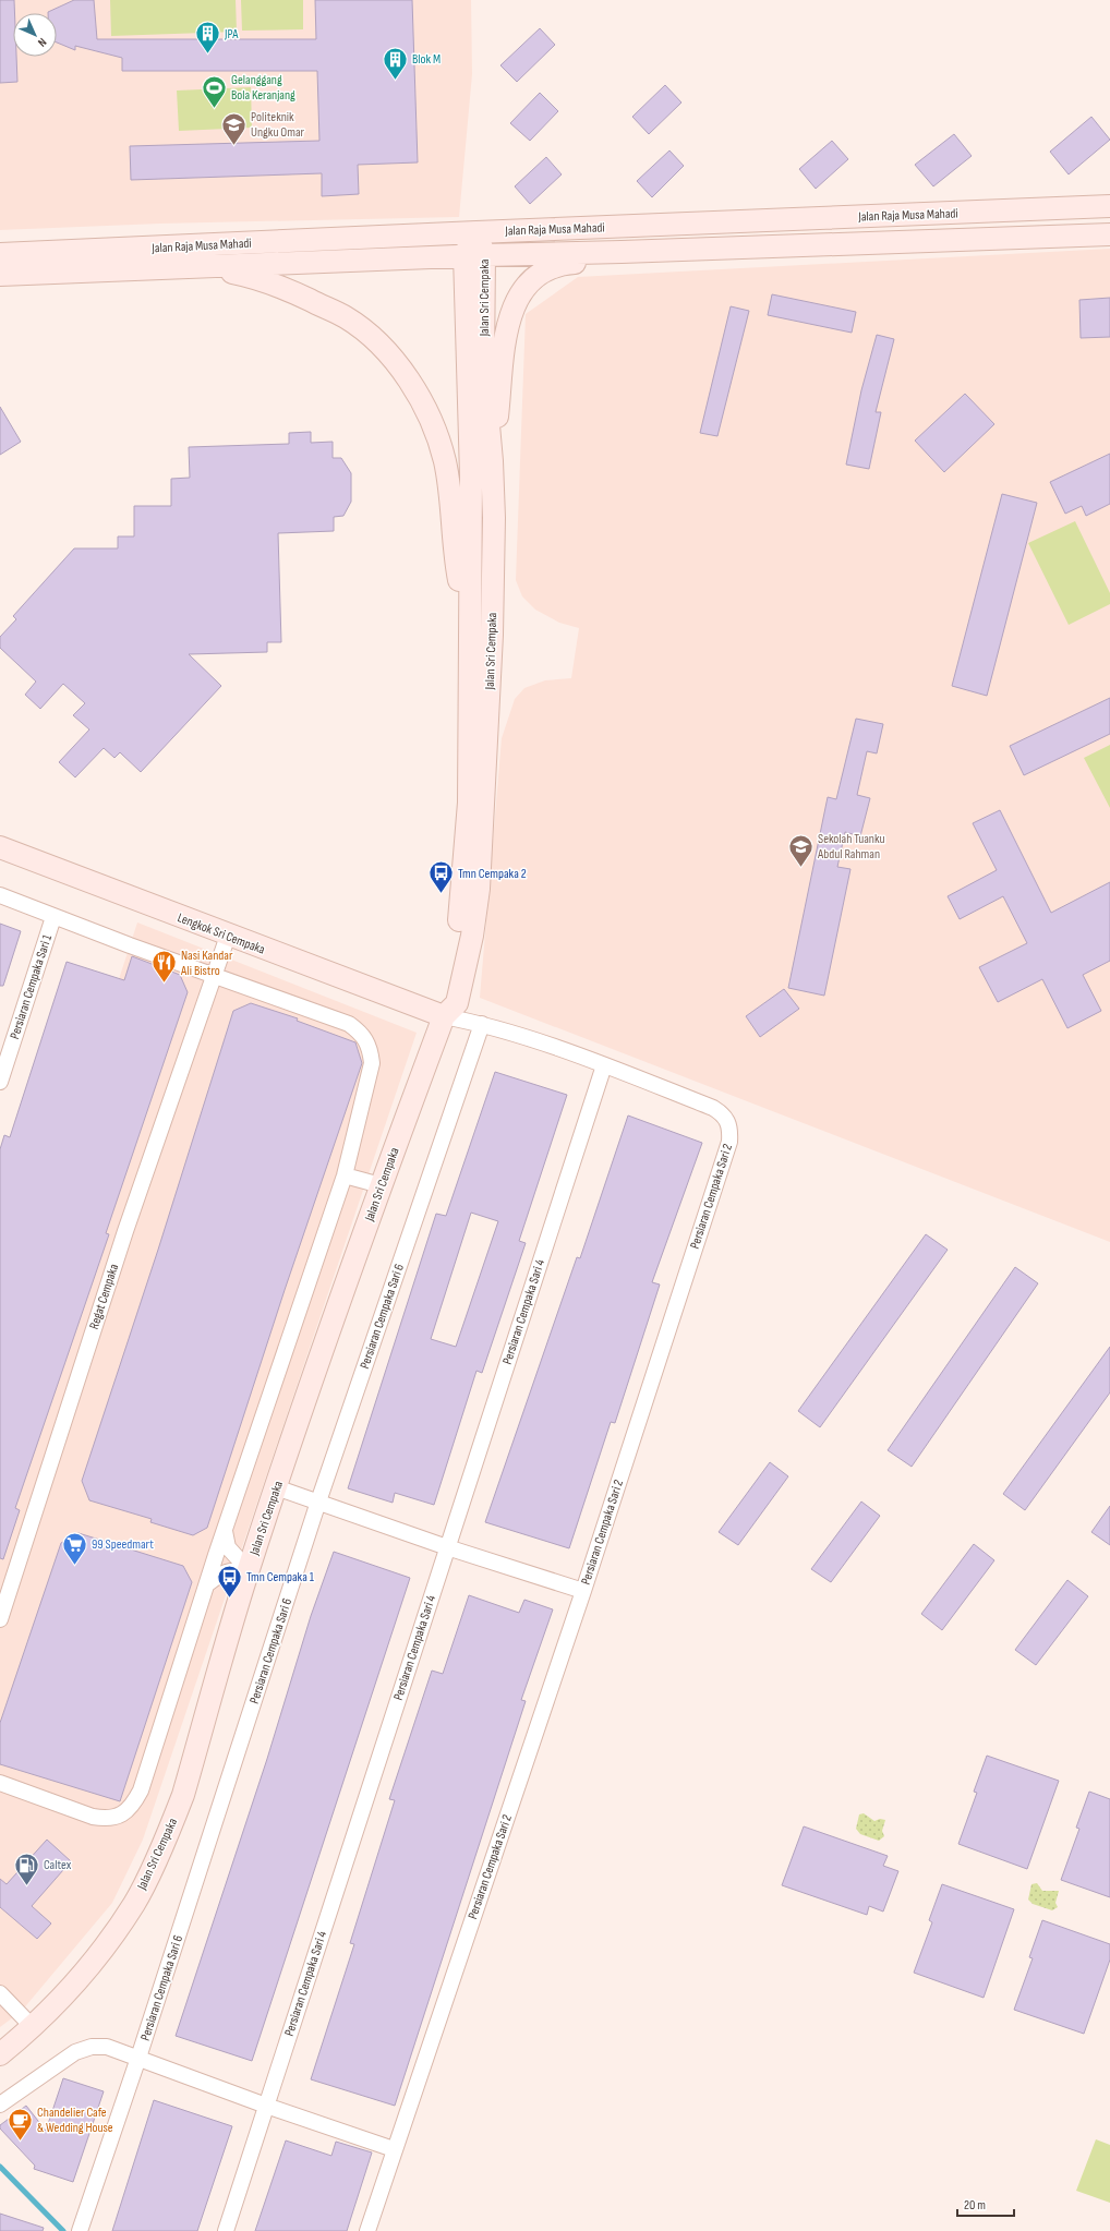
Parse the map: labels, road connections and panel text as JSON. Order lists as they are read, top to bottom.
{
  "streets": {
    "street": [
      "Jalan Raja Musa Mahadi",
      "Jalan Sri Cempaka",
      "Lengkok Sri Cempaka",
      "Persiaran Cempaka Sari 1",
      "Persiaran Cempaka Sari 2",
      "Regat Cempaka",
      "Persiaran Cempaka Sari 4",
      "Persiaran Cempaka Sari 6"
    ]
  },
  "crossings": [
    ["Jalan Raja Musa Mahadi", "Jalan Sri Cempaka"],
    ["Jalan Sri Cempaka", "Lengkok Sri Cempaka"],
    ["Jalan Sri Cempaka", "Persiaran Cempaka Sari 2"],
    ["Lengkok Sri Cempaka", "Persiaran Cempaka Sari 2"],
    ["Lengkok Sri Cempaka", "Regat Cempaka"],
    ["Persiaran Cempaka Sari 2", "Persiaran Cempaka Sari 4"],
    ["Persiaran Cempaka Sari 2", "Persiaran Cempaka Sari 6"]
  ],
  "places": {
    "building": ["JPA", "Blok M"],
    "sports": ["Gelanggang Bola Keranjang"],
    "school or university": ["Politeknik Ungku Omar", "Sekolah Tuanku Abdul Rahman"],
    "bus stop": ["Tmn Cempaka 2", "Tmn Cempaka 1"],
    "restaurant": ["Nasi Kandar Ali Bistro"],
    "supermarket": ["99 Speedmart"],
    "fuel station": ["Caltex"],
    "cafe": ["Chandelier Cafe & Wedding House"]
  },
  "scale_bar": "20 m",
  "north": "bottom right"
}
